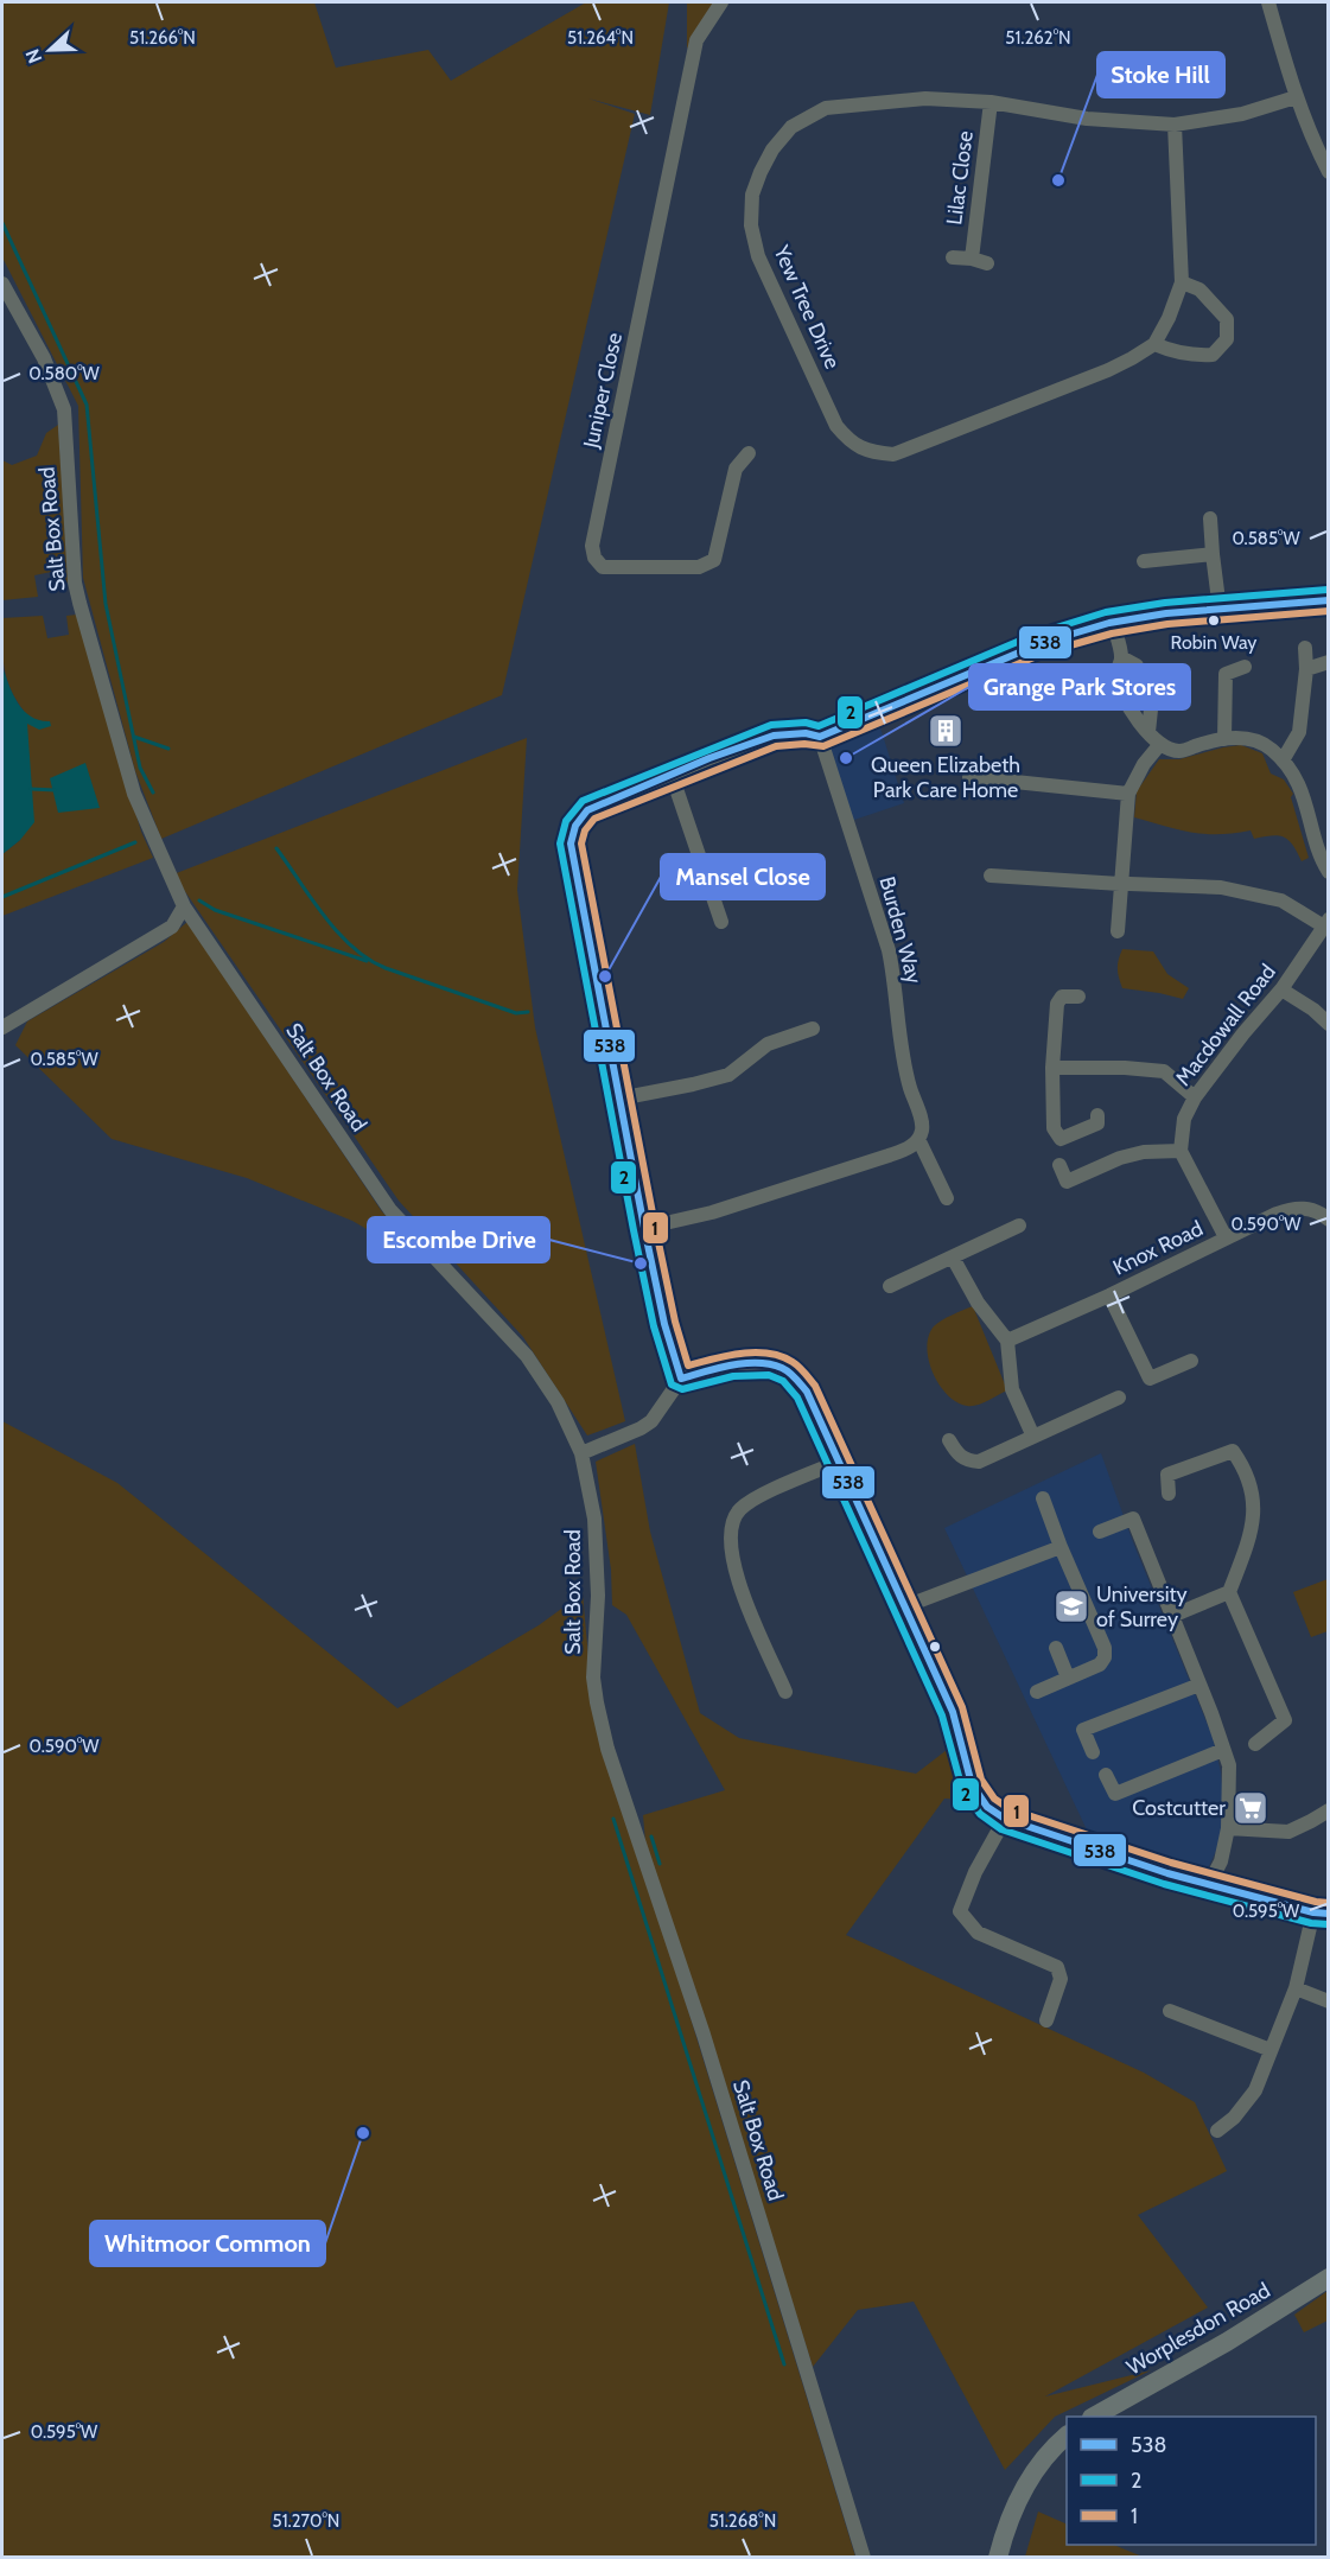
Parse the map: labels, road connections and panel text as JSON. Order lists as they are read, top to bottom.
{
  "streets": {
    "main road": ["Worplesdon Road"],
    "street": [
      "Lilac Close",
      "Yew Tree Drive",
      "Juniper Close",
      "Salt Box Road",
      "Burden Way",
      "Macdowall Road",
      "Knox Road"
    ]
  },
  "crossings": [
    ["Lilac Close", "Yew Tree Drive"]
  ],
  "places": {
    "other": [
      "Stoke Hill",
      "Robin Way",
      "Grange Park Stores",
      "Mansel Close",
      "Escombe Drive",
      "Whitmoor Common"
    ],
    "building": ["Queen Elizabeth Park Care Home"],
    "school or university": ["University of Surrey"],
    "supermarket": ["Costcutter"]
  },
  "lines": ["transit line 2", "transit line 538", "transit line 1"],
  "legend": ["538", "2", "1"],
  "north": "left",
  "coordinates": [
    "51.266°N",
    "51.264°N",
    "51.262°N",
    "0.580°W",
    "0.585°W",
    "0.590°W",
    "0.595°W",
    "51.270°N",
    "51.268°N"
  ]
}
